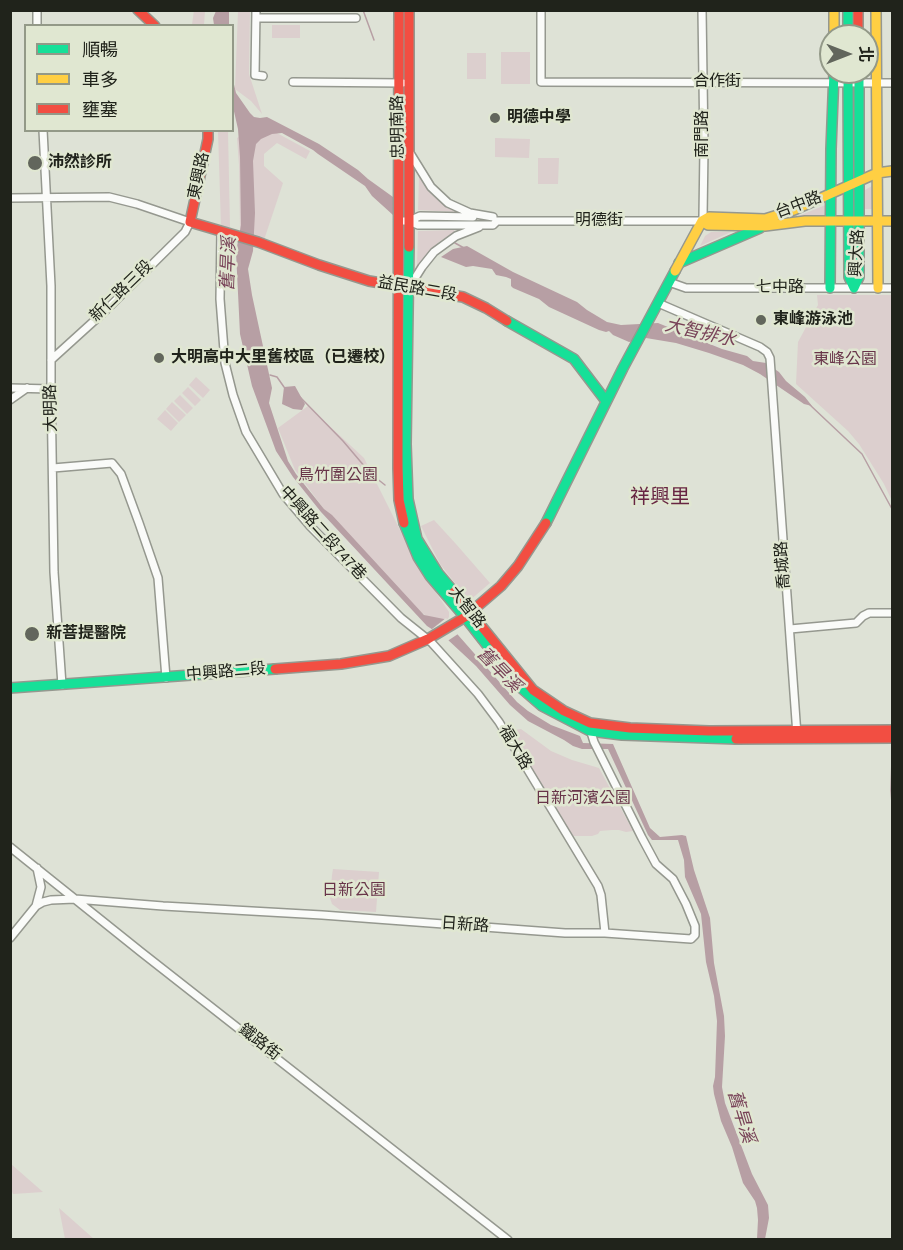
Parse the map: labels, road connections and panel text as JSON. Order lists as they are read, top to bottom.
{
  "streets": {
    "street": [
      "合作街",
      "忠明南路",
      "南門路",
      "東興路",
      "台中路",
      "明德街",
      "興大路",
      "七中路",
      "益民路二段",
      "新仁路三段",
      "大明路",
      "中興路二段747巷",
      "喬城路",
      "大智路",
      "中興路二段",
      "福大路",
      "日新路",
      "鐵路街"
    ]
  },
  "crossings": [
    ["合作街", "南門路"],
    ["忠明南路", "明德街"],
    ["忠明南路", "大智路"],
    ["南門路", "台中路"],
    ["南門路", "明德街"],
    ["東興路", "新仁路三段"],
    ["台中路", "明德街"],
    ["台中路", "興大路"],
    ["明德街", "大智路"],
    ["興大路", "七中路"],
    ["益民路二段", "中興路二段747巷"],
    ["益民路二段", "大智路"],
    ["新仁路三段", "大明路"],
    ["大明路", "中興路二段"],
    ["中興路二段747巷", "中興路二段"],
    ["中興路二段747巷", "福大路"],
    ["喬城路", "大智路"],
    ["大智路", "中興路二段"],
    ["大智路", "日新路"],
    ["中興路二段", "福大路"],
    ["福大路", "日新路"],
    ["日新路", "鐵路街"]
  ],
  "districts": ["祥興里"],
  "water": ["舊旱溪", "大智排水"],
  "parks": [
    "東峰公園",
    "鳥竹圍公園",
    "日新河濱公園",
    "日新公園"
  ],
  "places": [
    "明德中學",
    "沛然診所",
    "東峰游泳池",
    "大明高中大里舊校區（已遷校）",
    "新菩提醫院"
  ],
  "legend": ["順暢", "車多", "壅塞"],
  "north": "right"
}
